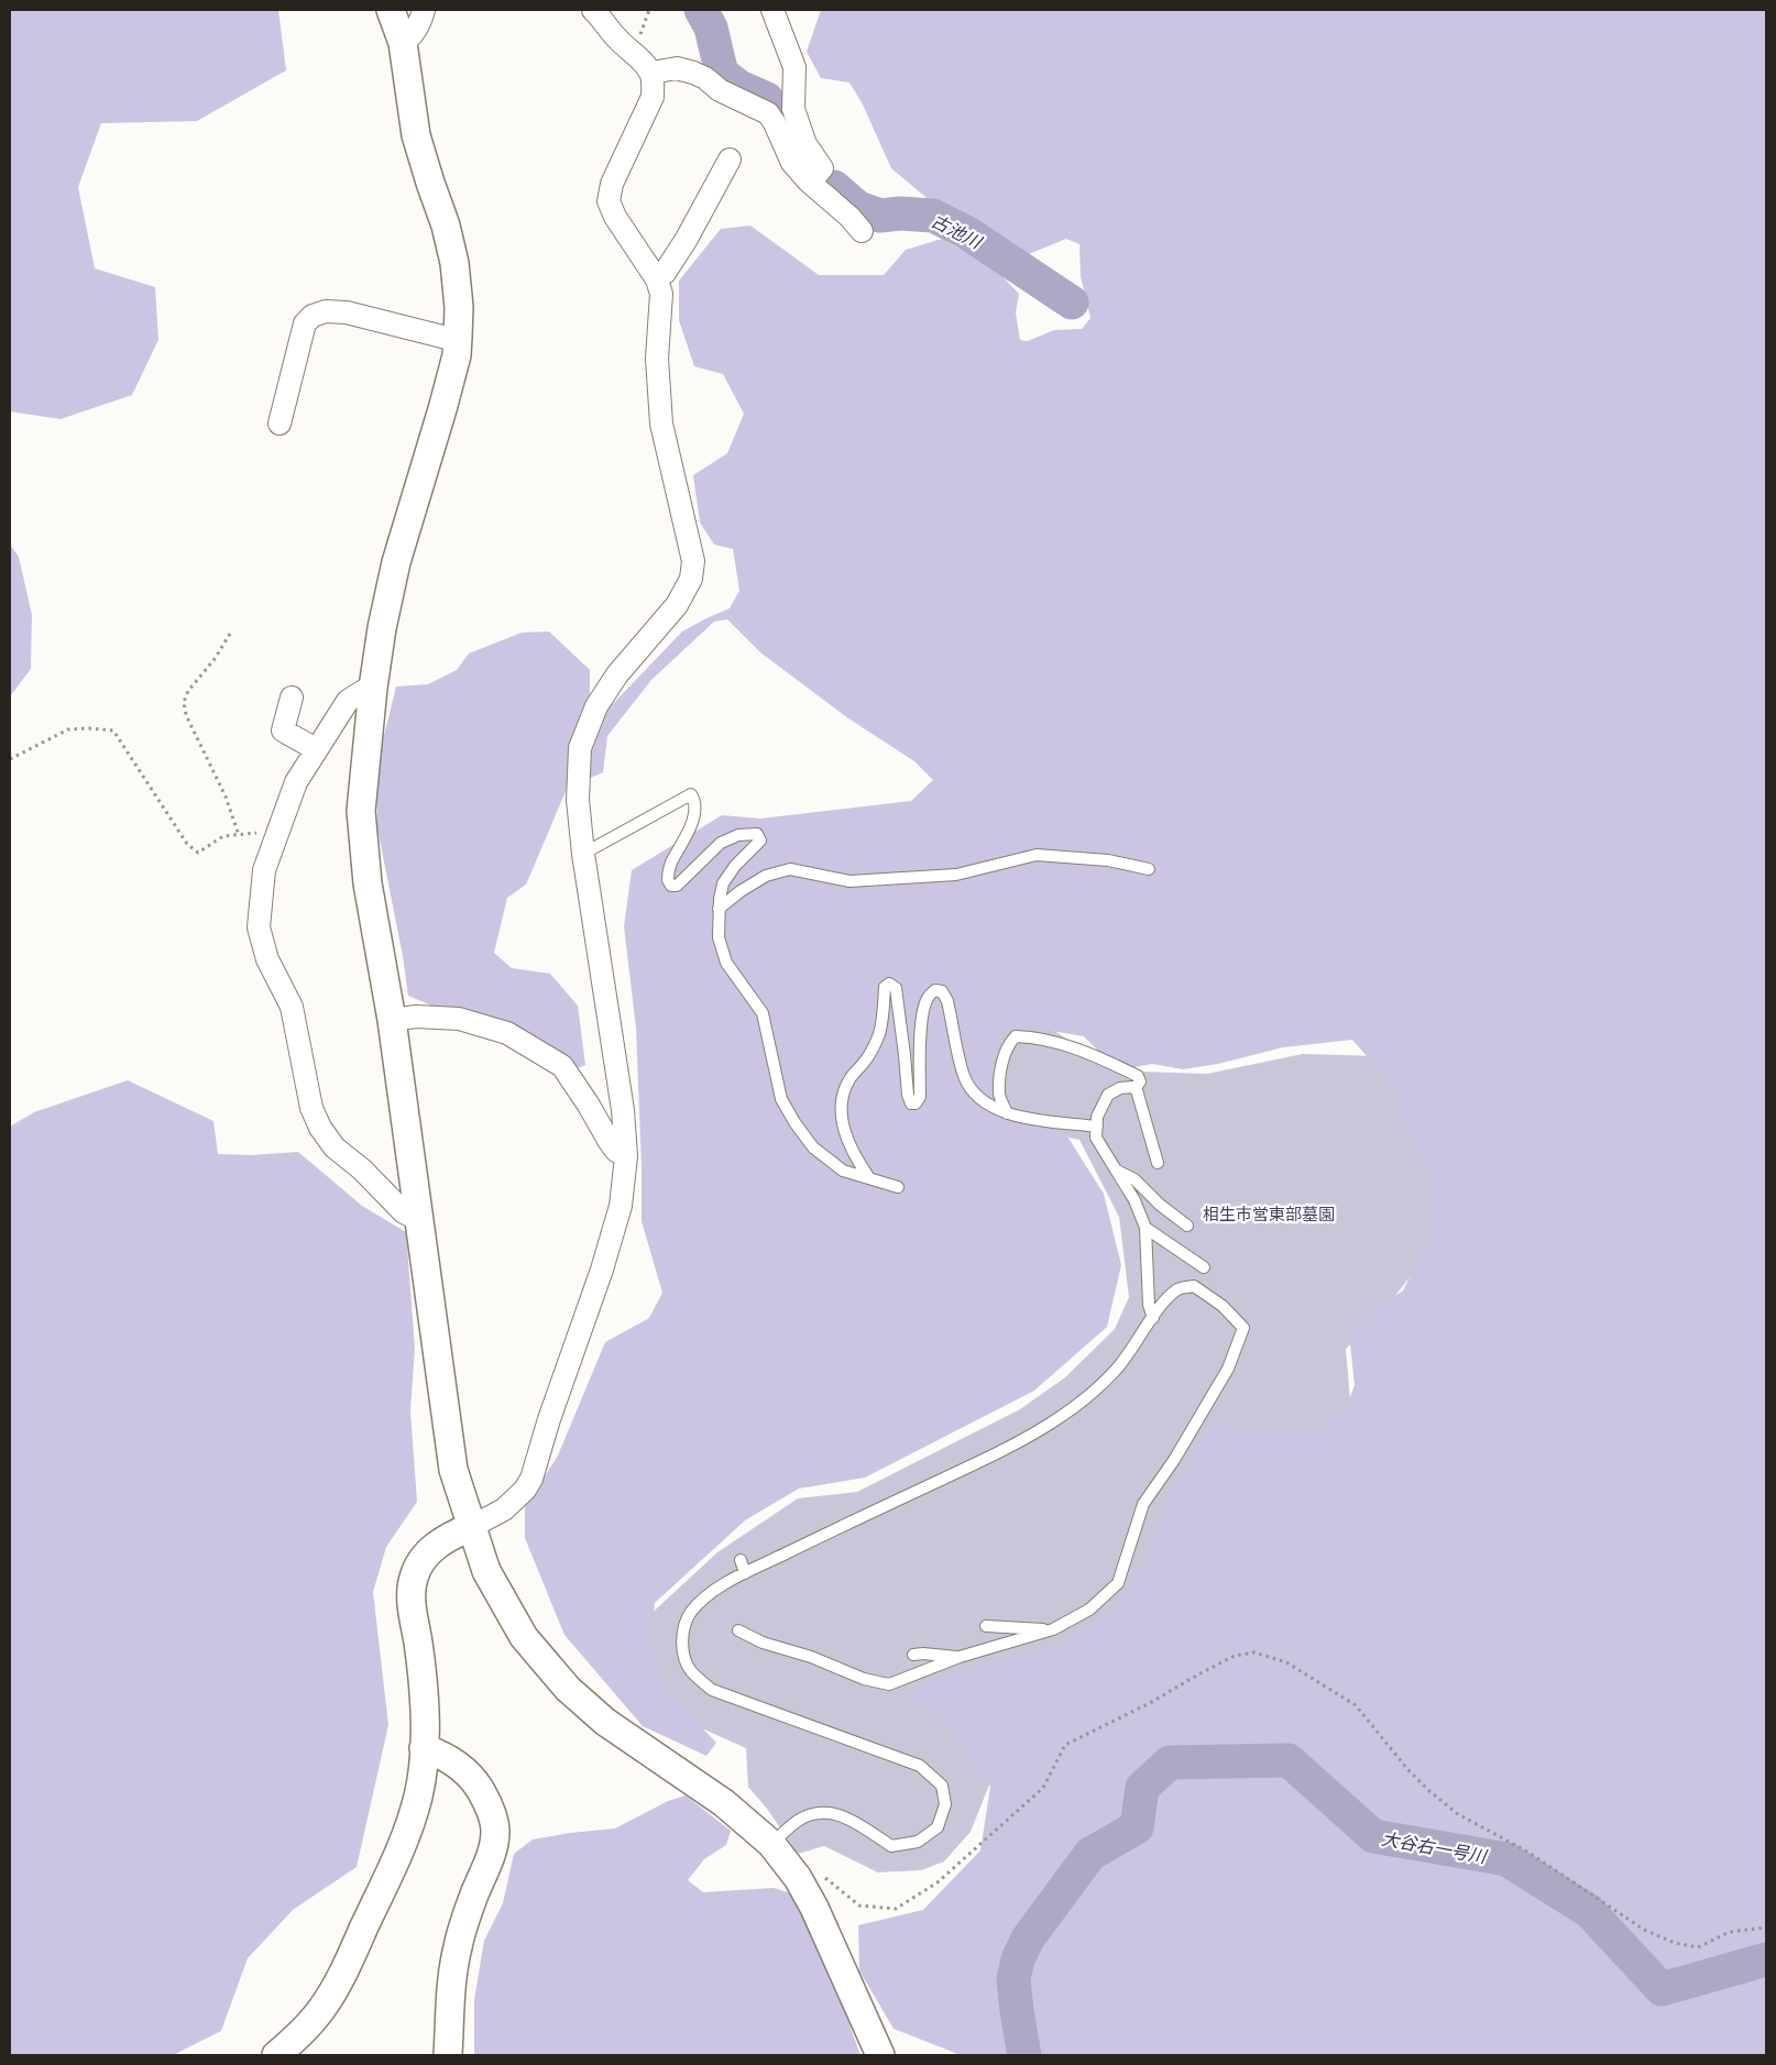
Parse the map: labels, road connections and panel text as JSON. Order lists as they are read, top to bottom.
{
  "water": ["古池川", "大谷右一号川"],
  "parks": ["相生市営東部墓園"]
}
